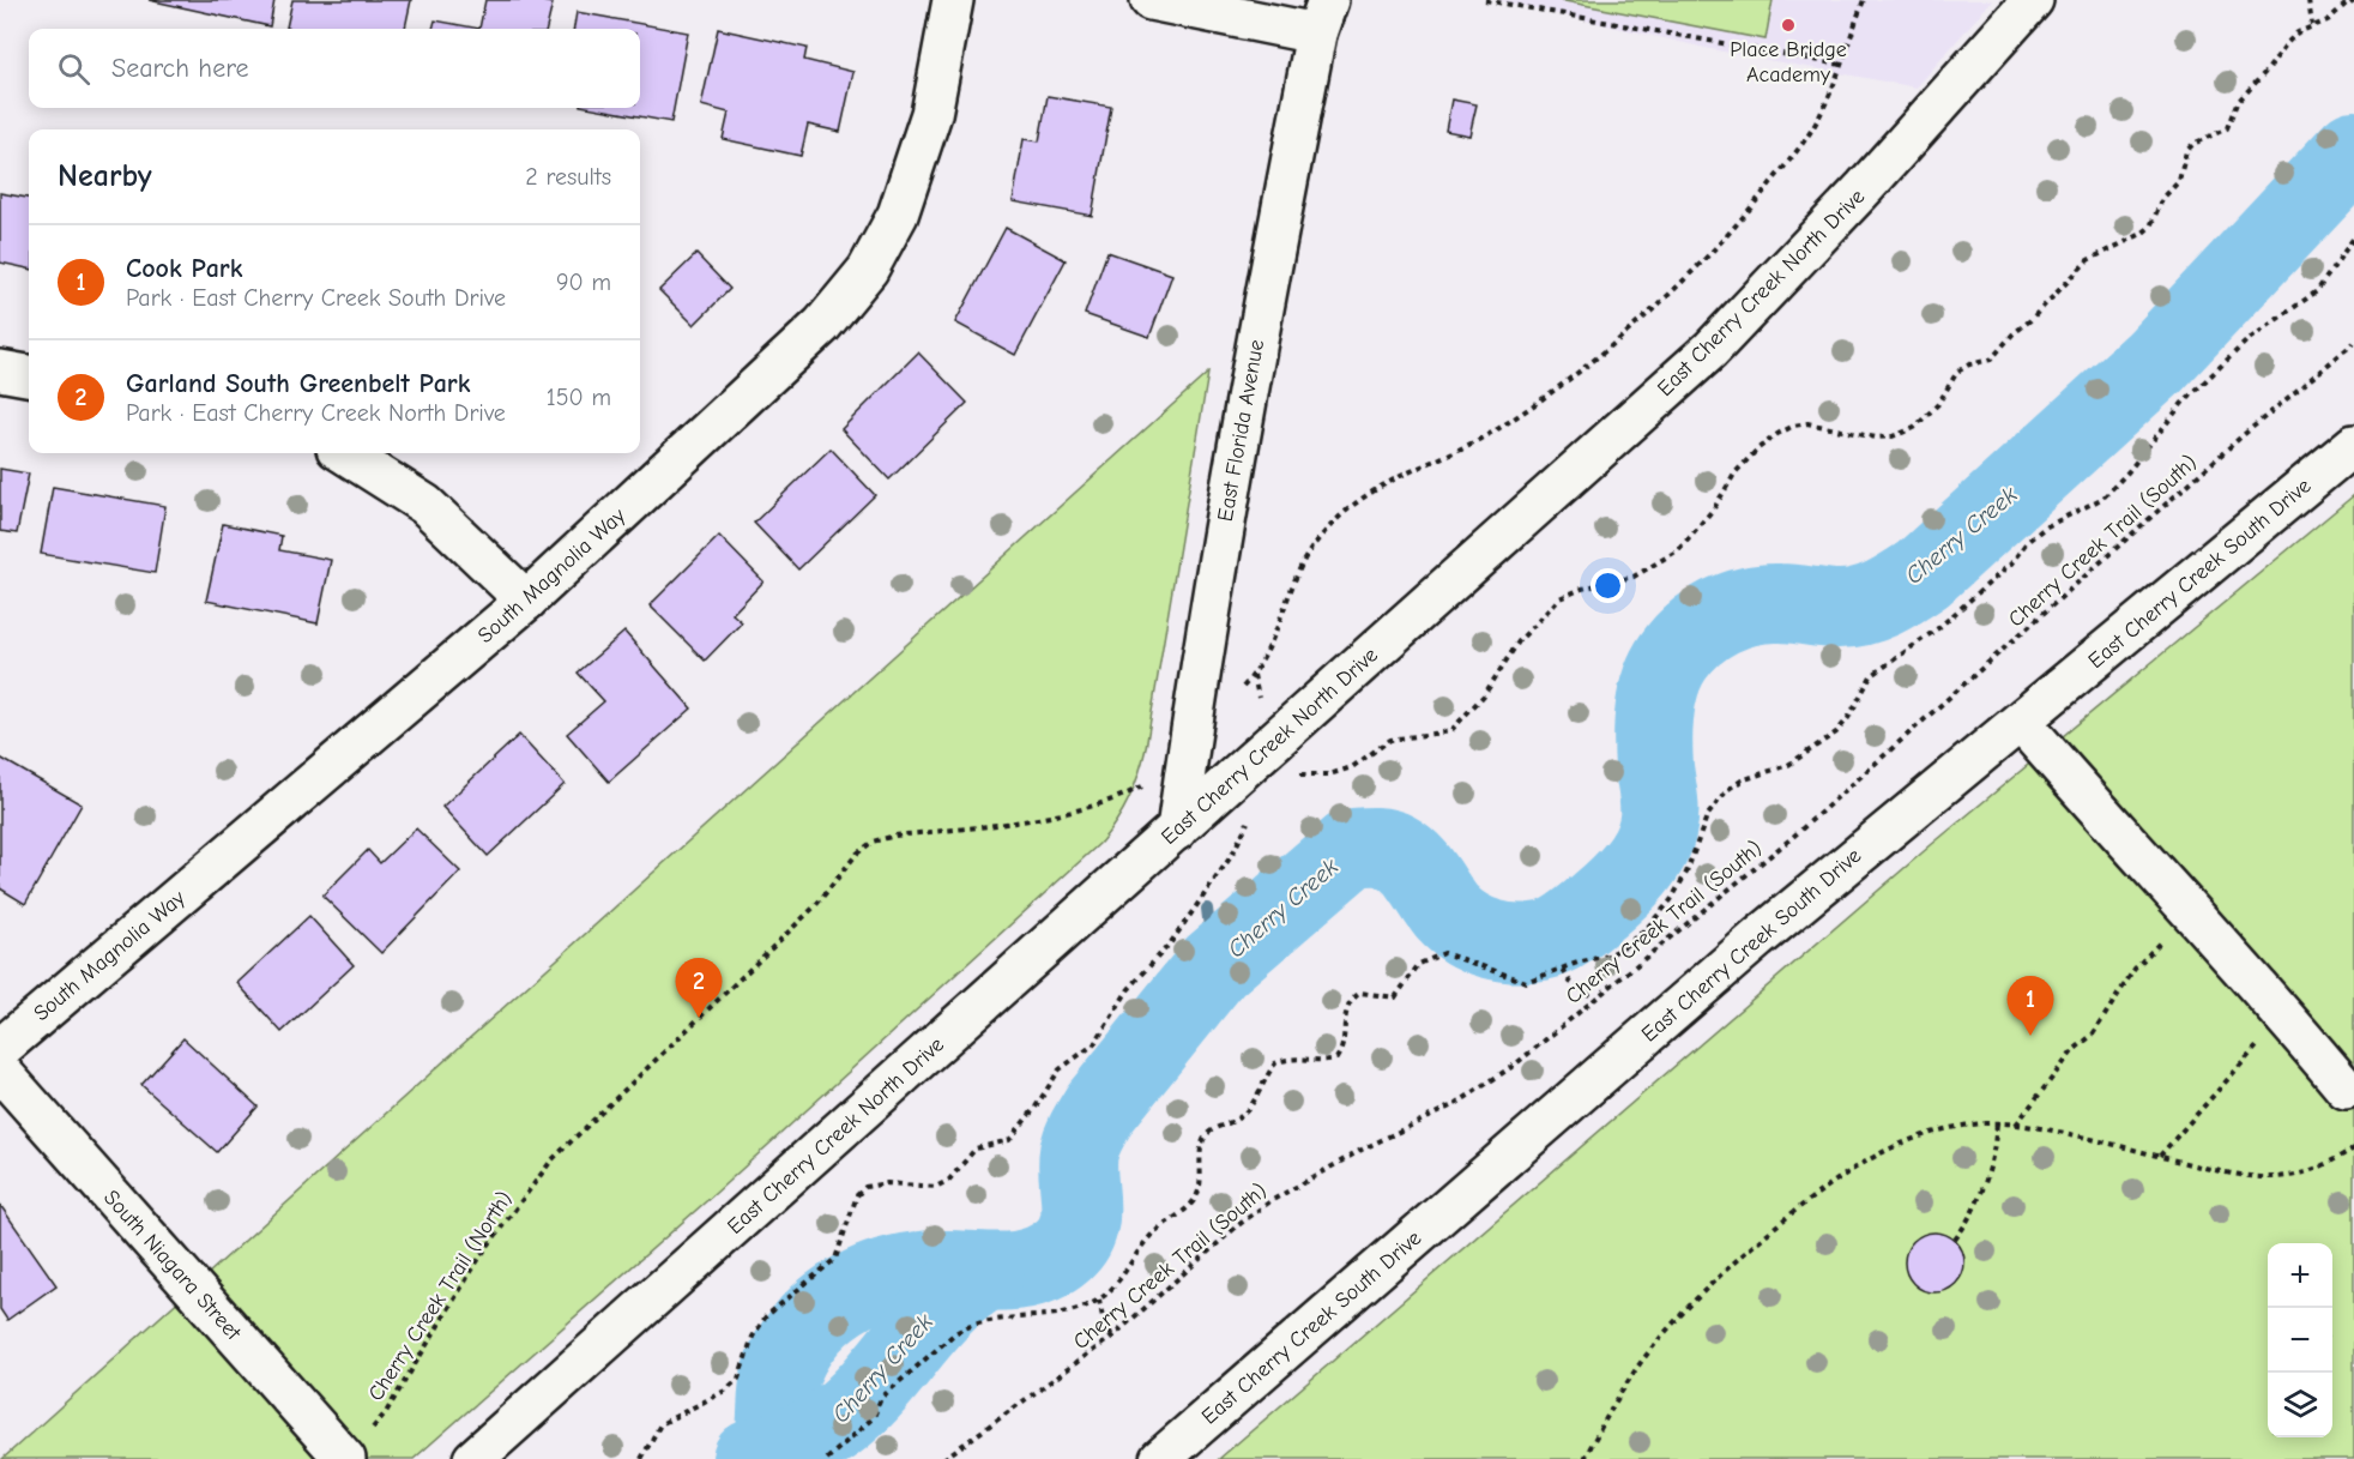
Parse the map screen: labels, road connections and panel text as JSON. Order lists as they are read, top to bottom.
{
  "streets": {
    "street": [
      "East Cherry Creek North Drive",
      "East Florida Avenue",
      "East Cherry Creek South Drive",
      "South Magnolia Way",
      "South Niagara Street"
    ],
    "path": ["Cherry Creek Trail (South)", "Cherry Creek Trail (North)"]
  },
  "crossings": [
    ["East Cherry Creek North Drive", "East Florida Avenue"],
    ["East Florida Avenue", "Cherry Creek Trail (North)"],
    ["South Niagara Street", "Cherry Creek Trail (North)"]
  ],
  "water": ["Cherry Creek"],
  "places": ["Place Bridge Academy"],
  "page": {
    "search": "Search here",
    "heading": ["Nearby", "2 results"],
    "list": [
      {
        "mark": "1",
        "name": "Cook Park",
        "note": "Park · East Cherry Creek South Drive",
        "value": "90 m"
      },
      {
        "mark": "2",
        "name": "Garland South Greenbelt Park",
        "note": "Park · East Cherry Creek North Drive",
        "value": "150 m"
      }
    ],
    "pins": ["2", "1"],
    "map_buttons": ["+", "−"]
  }
}
